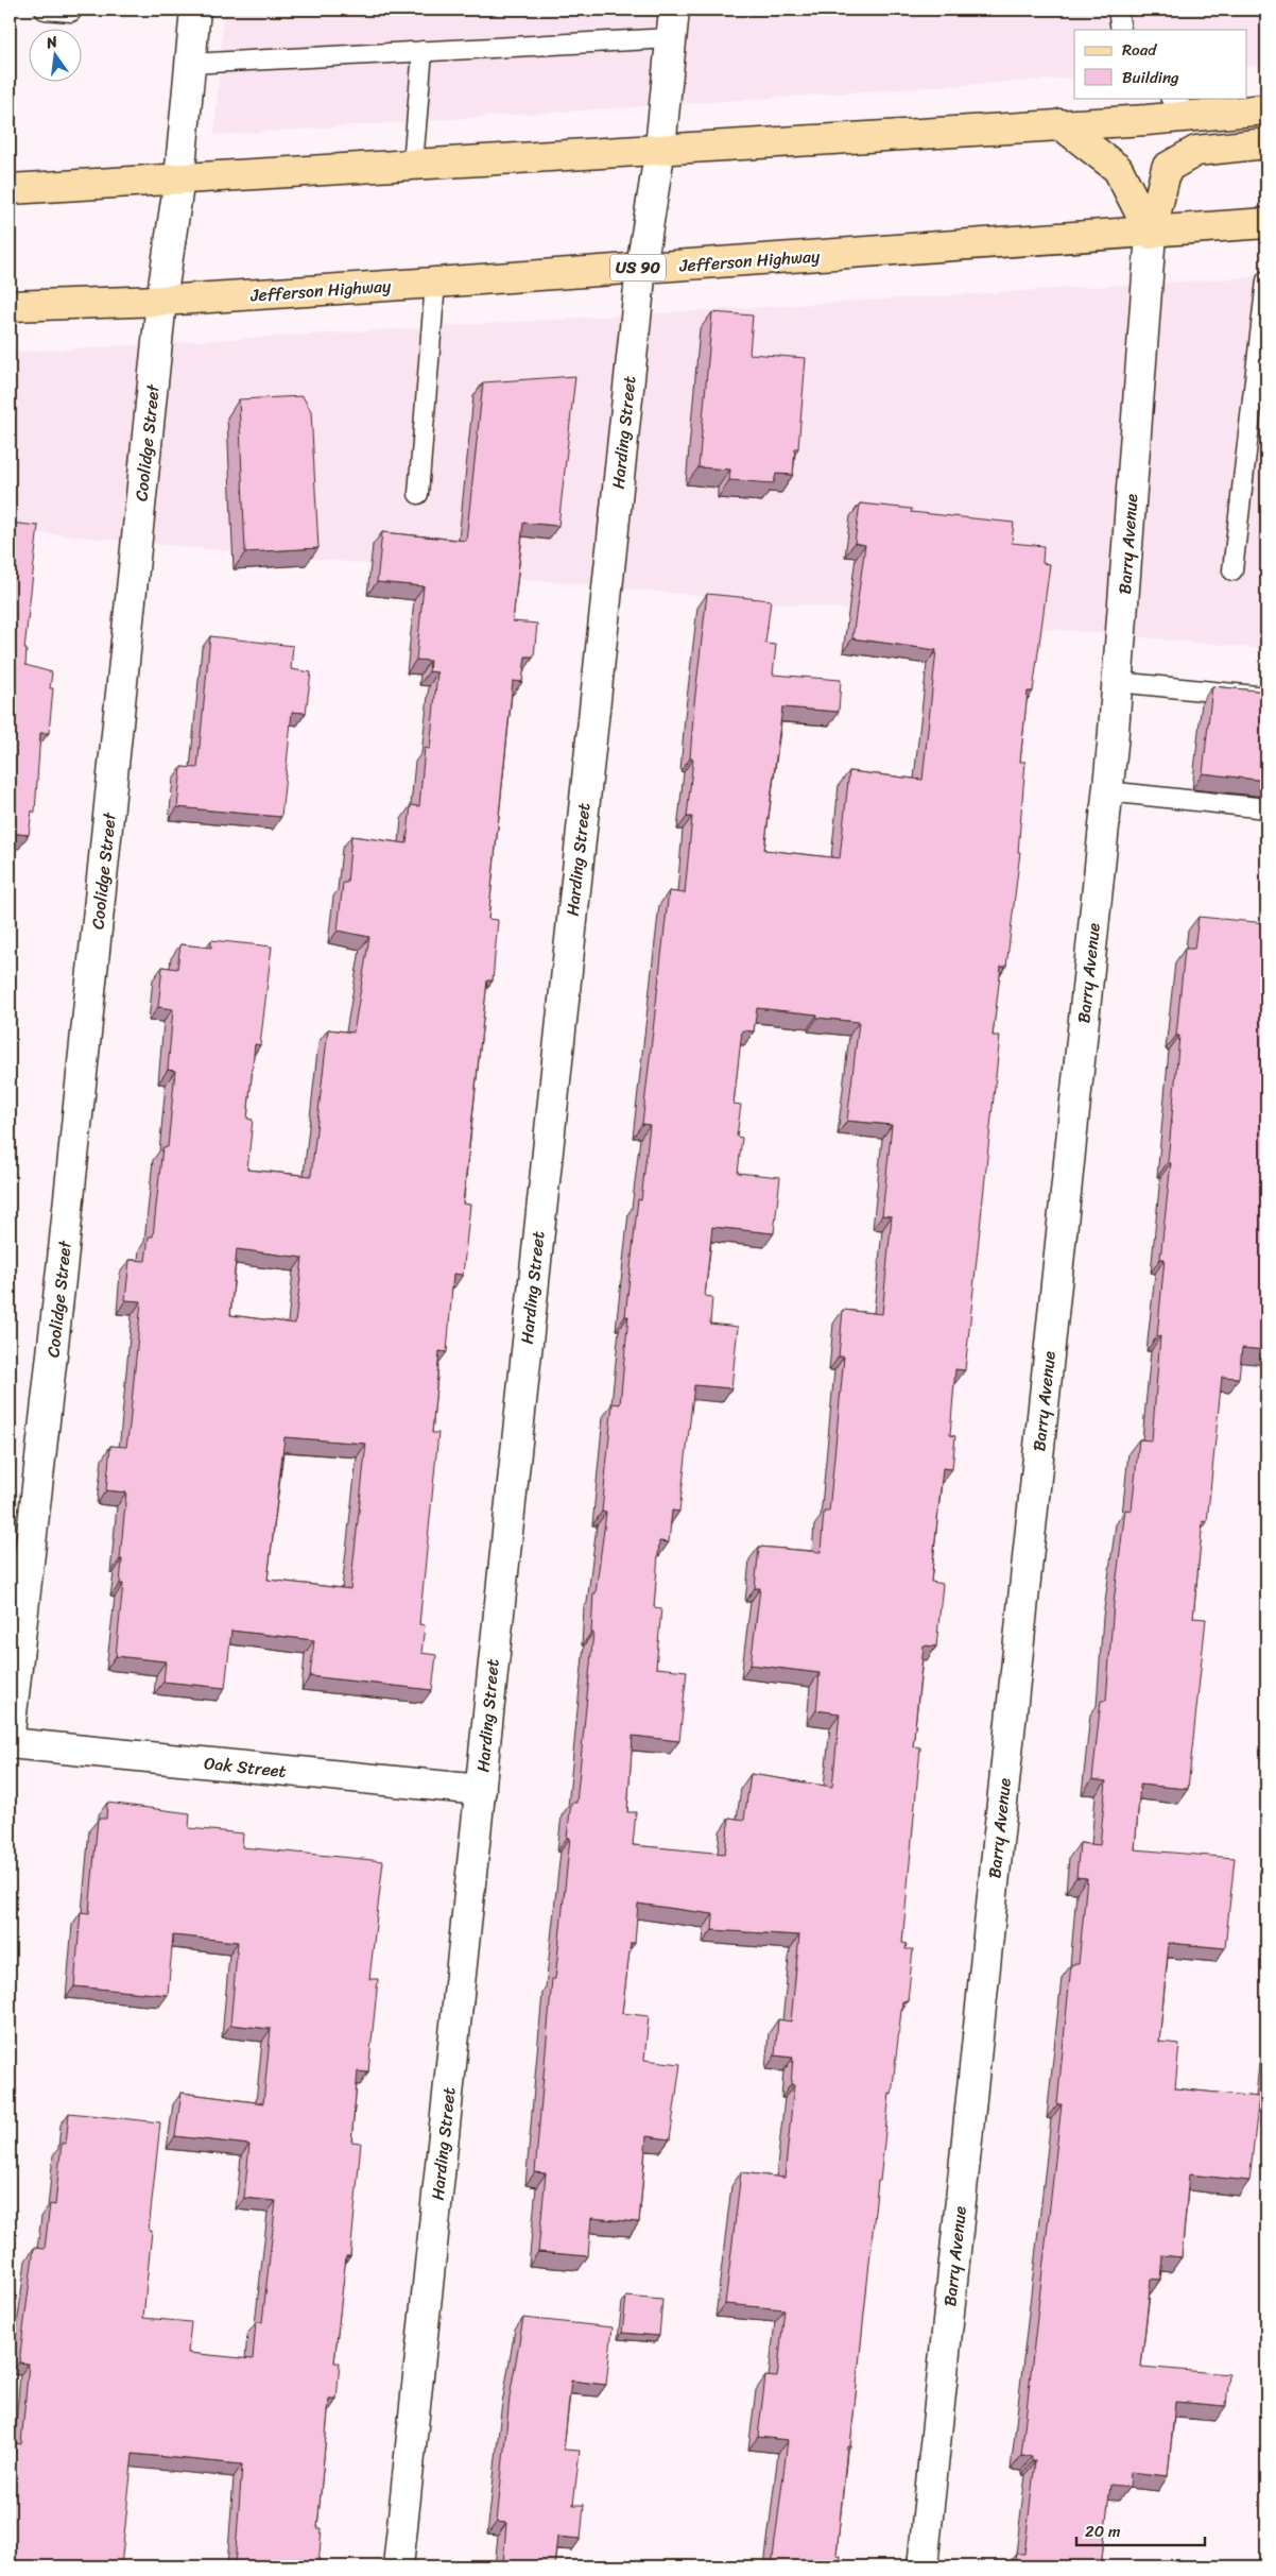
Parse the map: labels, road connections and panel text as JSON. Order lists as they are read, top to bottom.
{
  "streets": {
    "main road": ["Jefferson Highway", "US 90"],
    "street": [
      "Harding Street",
      "Coolidge Street",
      "Barry Avenue",
      "Oak Street"
    ]
  },
  "crossings": [
    ["Jefferson Highway", "Harding Street"],
    ["Jefferson Highway", "Coolidge Street"],
    ["Jefferson Highway", "Barry Avenue"],
    ["Harding Street", "Oak Street"]
  ],
  "legend": ["Road", "Building"],
  "scale_bar": "20 m",
  "north": "top"
}
